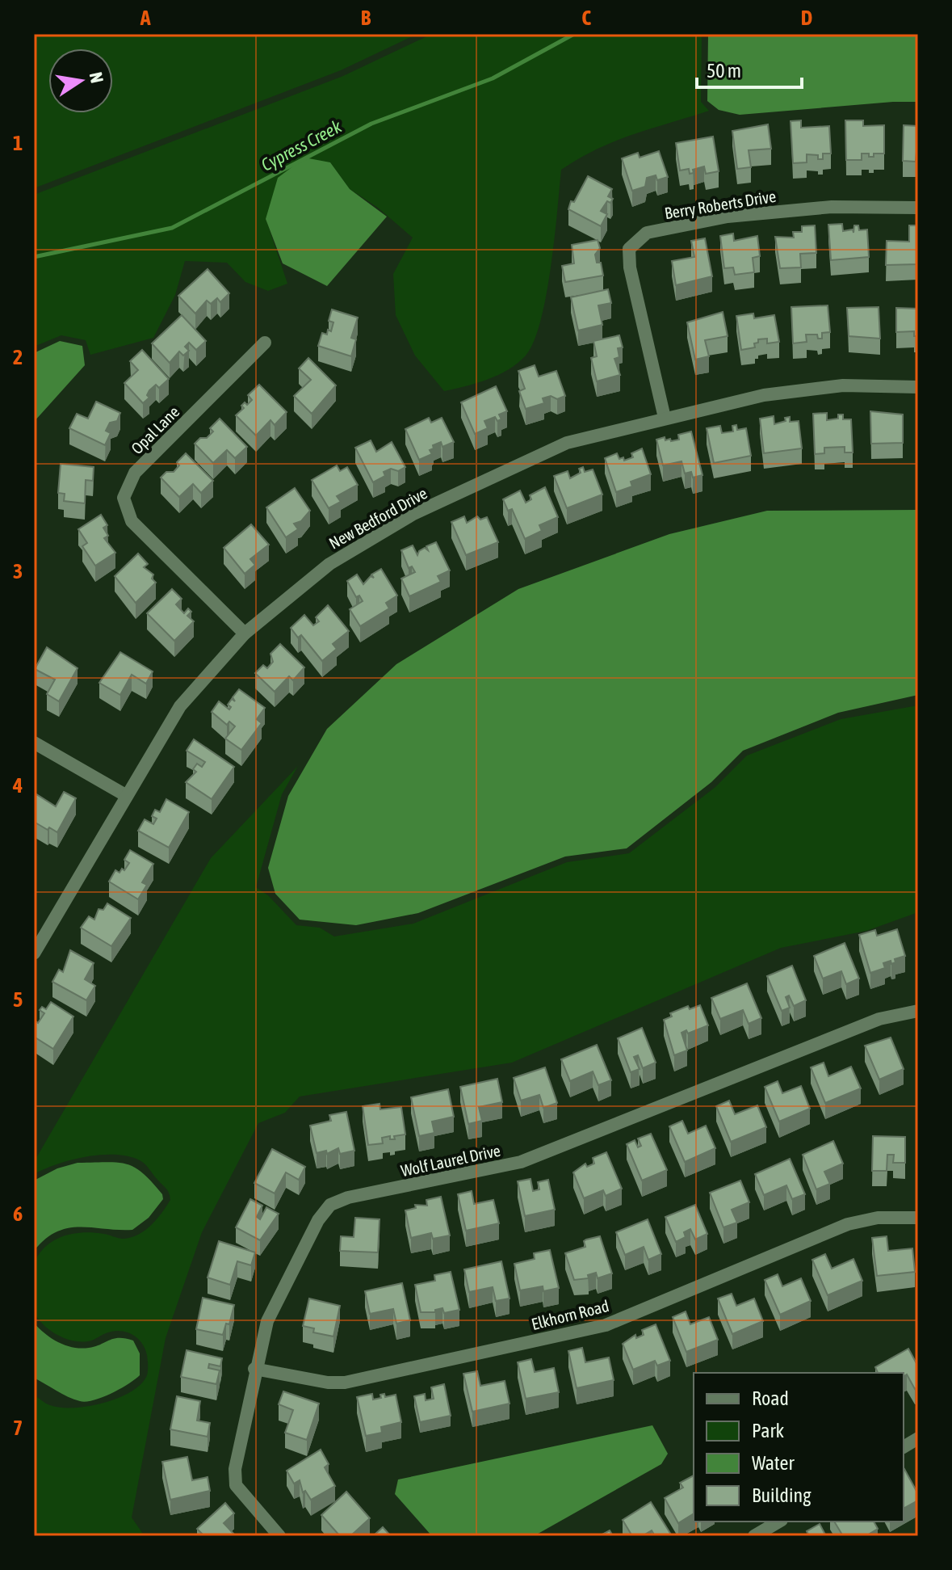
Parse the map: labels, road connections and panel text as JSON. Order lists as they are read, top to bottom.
{
  "streets": {
    "street": [
      "Berry Roberts Drive",
      "Opal Lane",
      "New Bedford Drive",
      "Wolf Laurel Drive",
      "Elkhorn Road"
    ]
  },
  "crossings": [
    ["Berry Roberts Drive", "New Bedford Drive"],
    ["Opal Lane", "New Bedford Drive"],
    ["Wolf Laurel Drive", "Elkhorn Road"]
  ],
  "water": ["Cypress Creek"],
  "legend": [
    "Road",
    "Park",
    "Water",
    "Building"
  ],
  "scale_bar": "50 m",
  "north": "right",
  "grid": {
    "columns": [
      "A",
      "B",
      "C",
      "D"
    ],
    "rows": [
      "1",
      "2",
      "3",
      "4",
      "5",
      "6",
      "7"
    ]
  }
}
